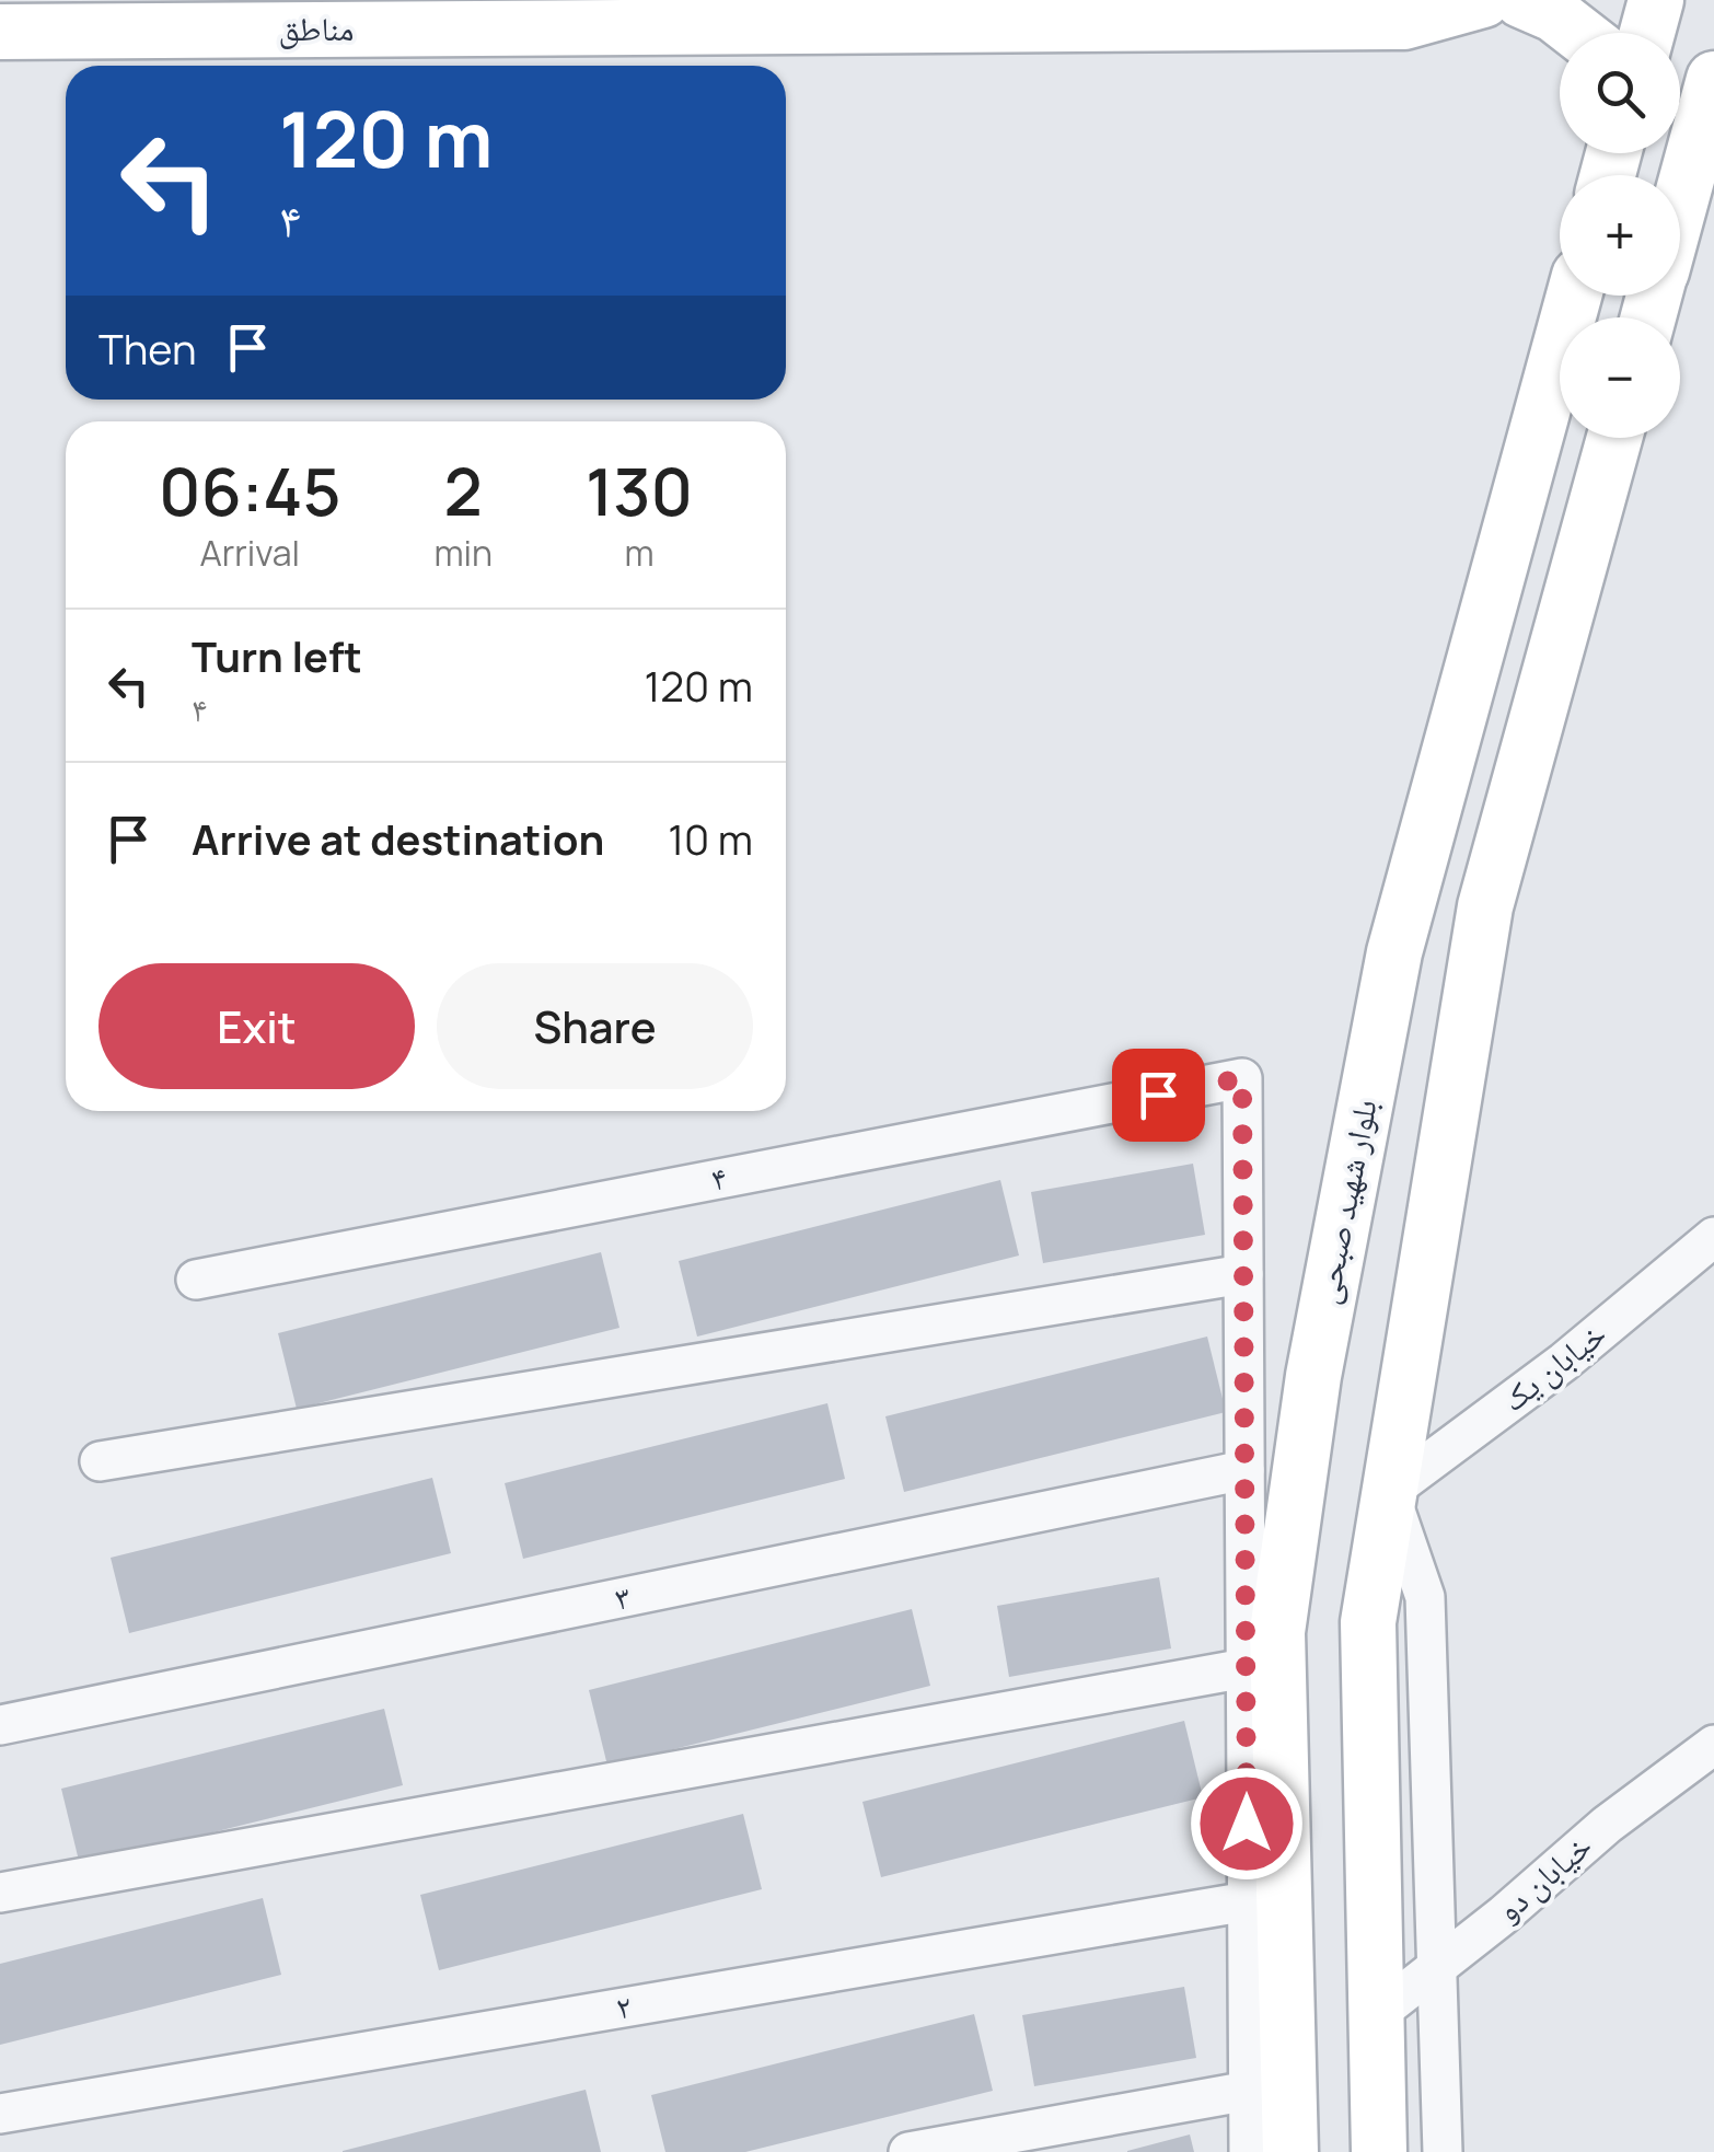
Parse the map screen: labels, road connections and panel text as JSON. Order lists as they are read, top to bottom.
{
  "streets": {
    "main road": ["مناطق", "بلوار شهید صبحی"],
    "street": [
      "۴",
      "خیابان یک",
      "۳",
      "خیابان دو",
      "۲"
    ]
  },
  "page": {
    "map_buttons": ["+", "−"],
    "turn": ["120 m", "۴"],
    "then": "Then",
    "eta": [
      "06:45",
      "Arrival",
      "2",
      "min",
      "130",
      "m"
    ],
    "list": [
      {
        "name": "Turn left",
        "note": "۴",
        "value": "120 m"
      },
      {
        "name": "Arrive at destination",
        "value": "10 m"
      }
    ],
    "buttons": ["Exit", "Share"]
  }
}
